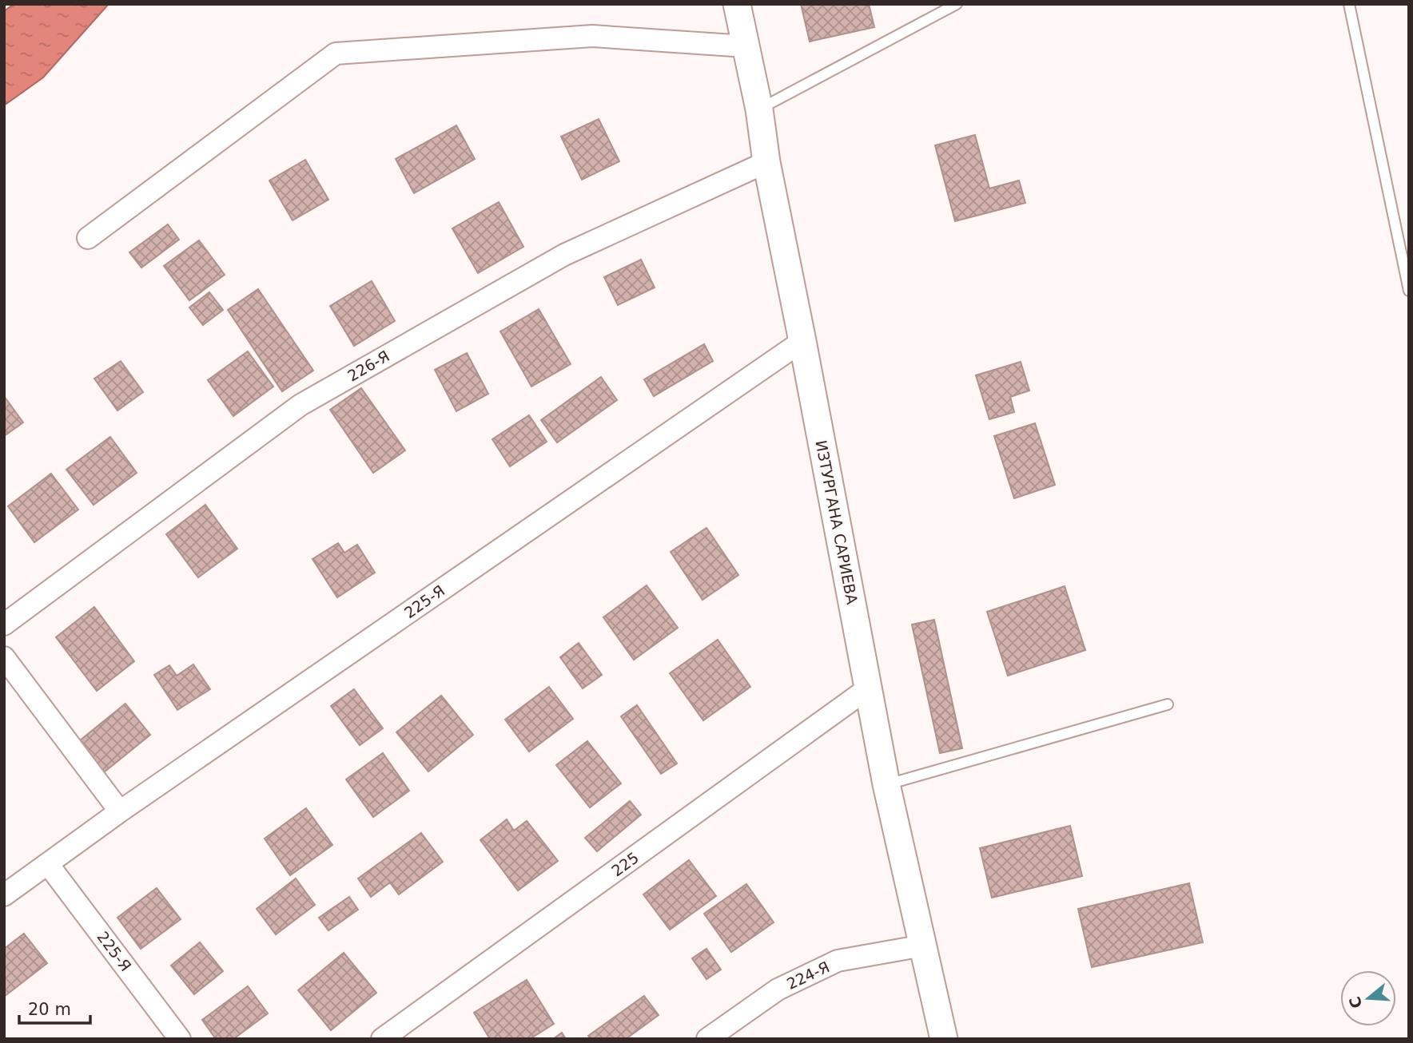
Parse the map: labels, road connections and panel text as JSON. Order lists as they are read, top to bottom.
{
  "streets": {
    "street": [
      "226-Я",
      "ИЗТУРГАНА САРИЕВА",
      "225-Я",
      "225",
      "224-Я"
    ]
  },
  "crossings": [
    ["226-Я", "ИЗТУРГАНА САРИЕВА"],
    ["ИЗТУРГАНА САРИЕВА", "225-Я"],
    ["ИЗТУРГАНА САРИЕВА", "225"],
    ["ИЗТУРГАНА САРИЕВА", "224-Я"]
  ],
  "scale_bar": "20 m",
  "north": "left"
}
